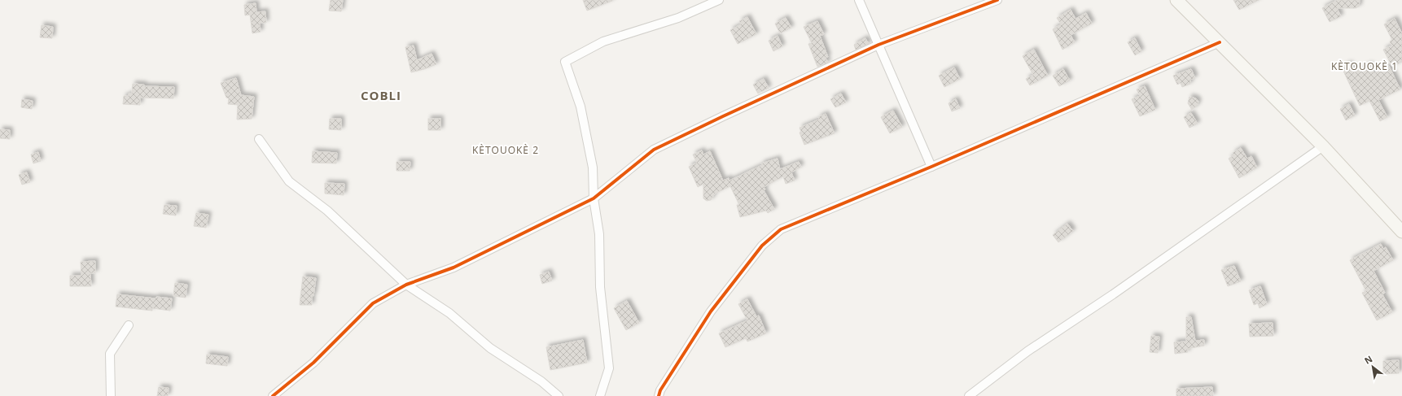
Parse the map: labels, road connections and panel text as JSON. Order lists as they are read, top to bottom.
{
  "districts": ["KÈTOUOKÈ 1", "COBLI", "KÈTOUOKÈ 2"],
  "north": "top left"
}
